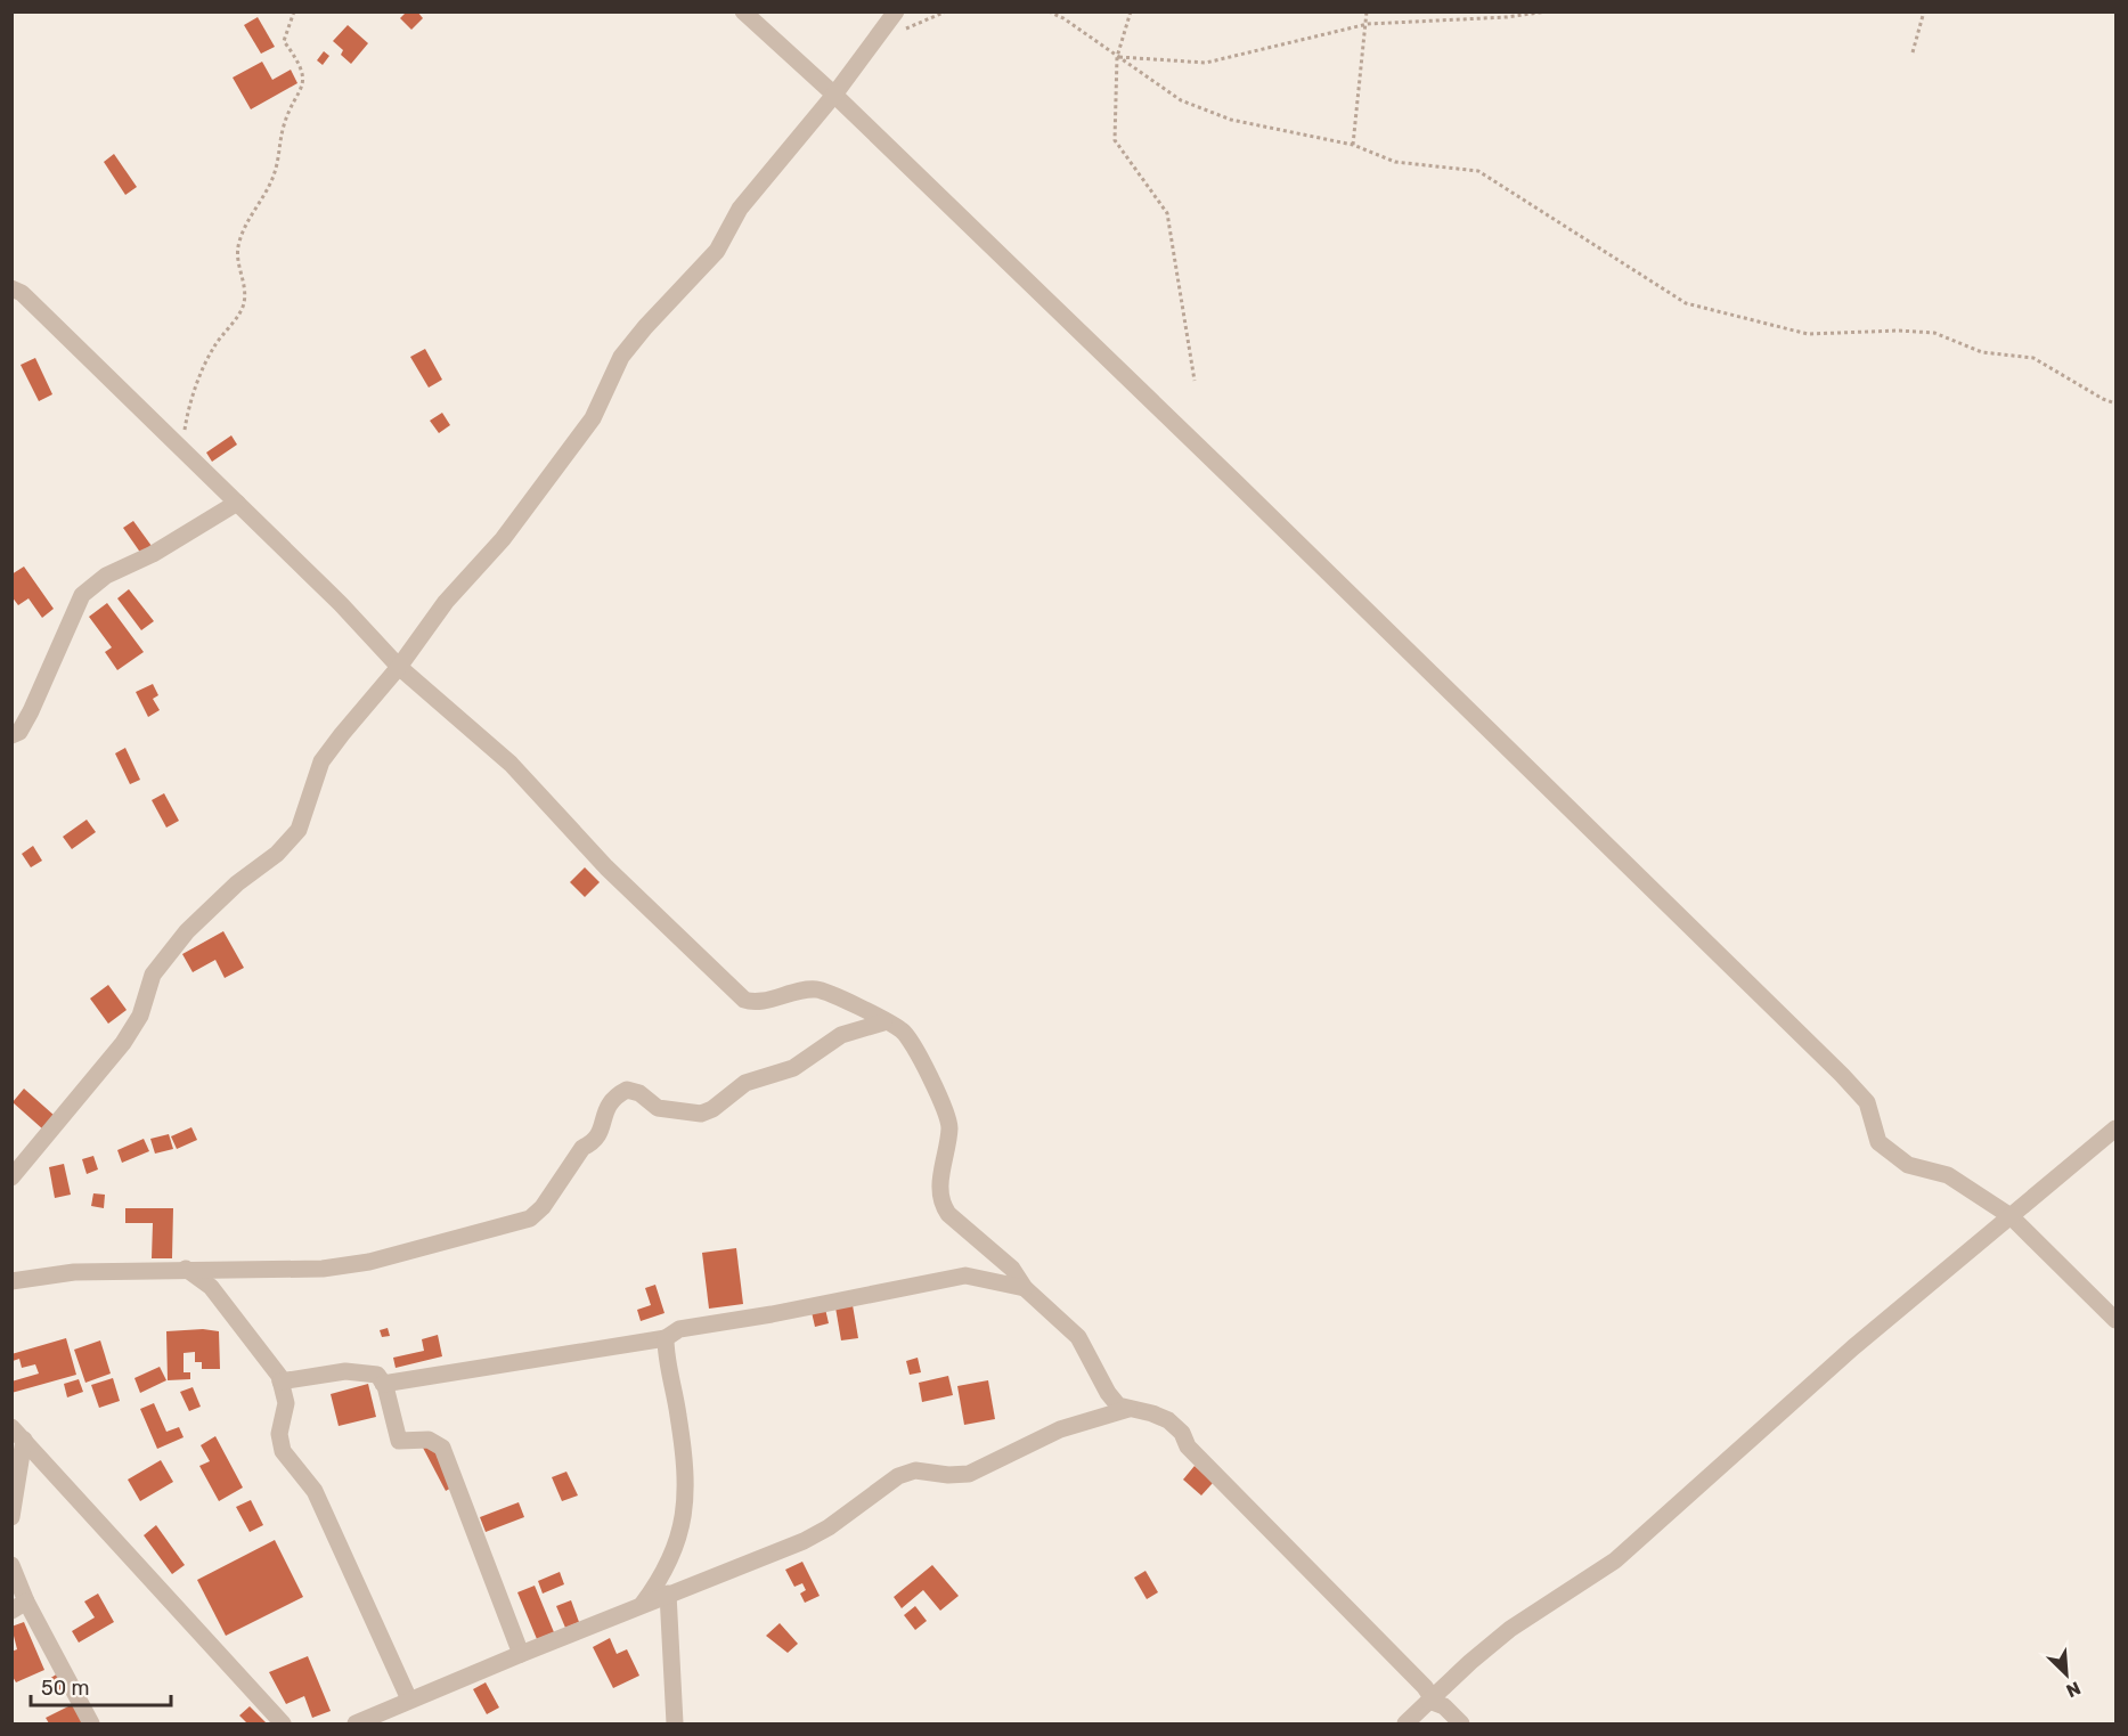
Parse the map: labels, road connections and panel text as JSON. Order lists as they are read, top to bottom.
{
  "scale_bar": "50 m",
  "north": "bottom right"
}
